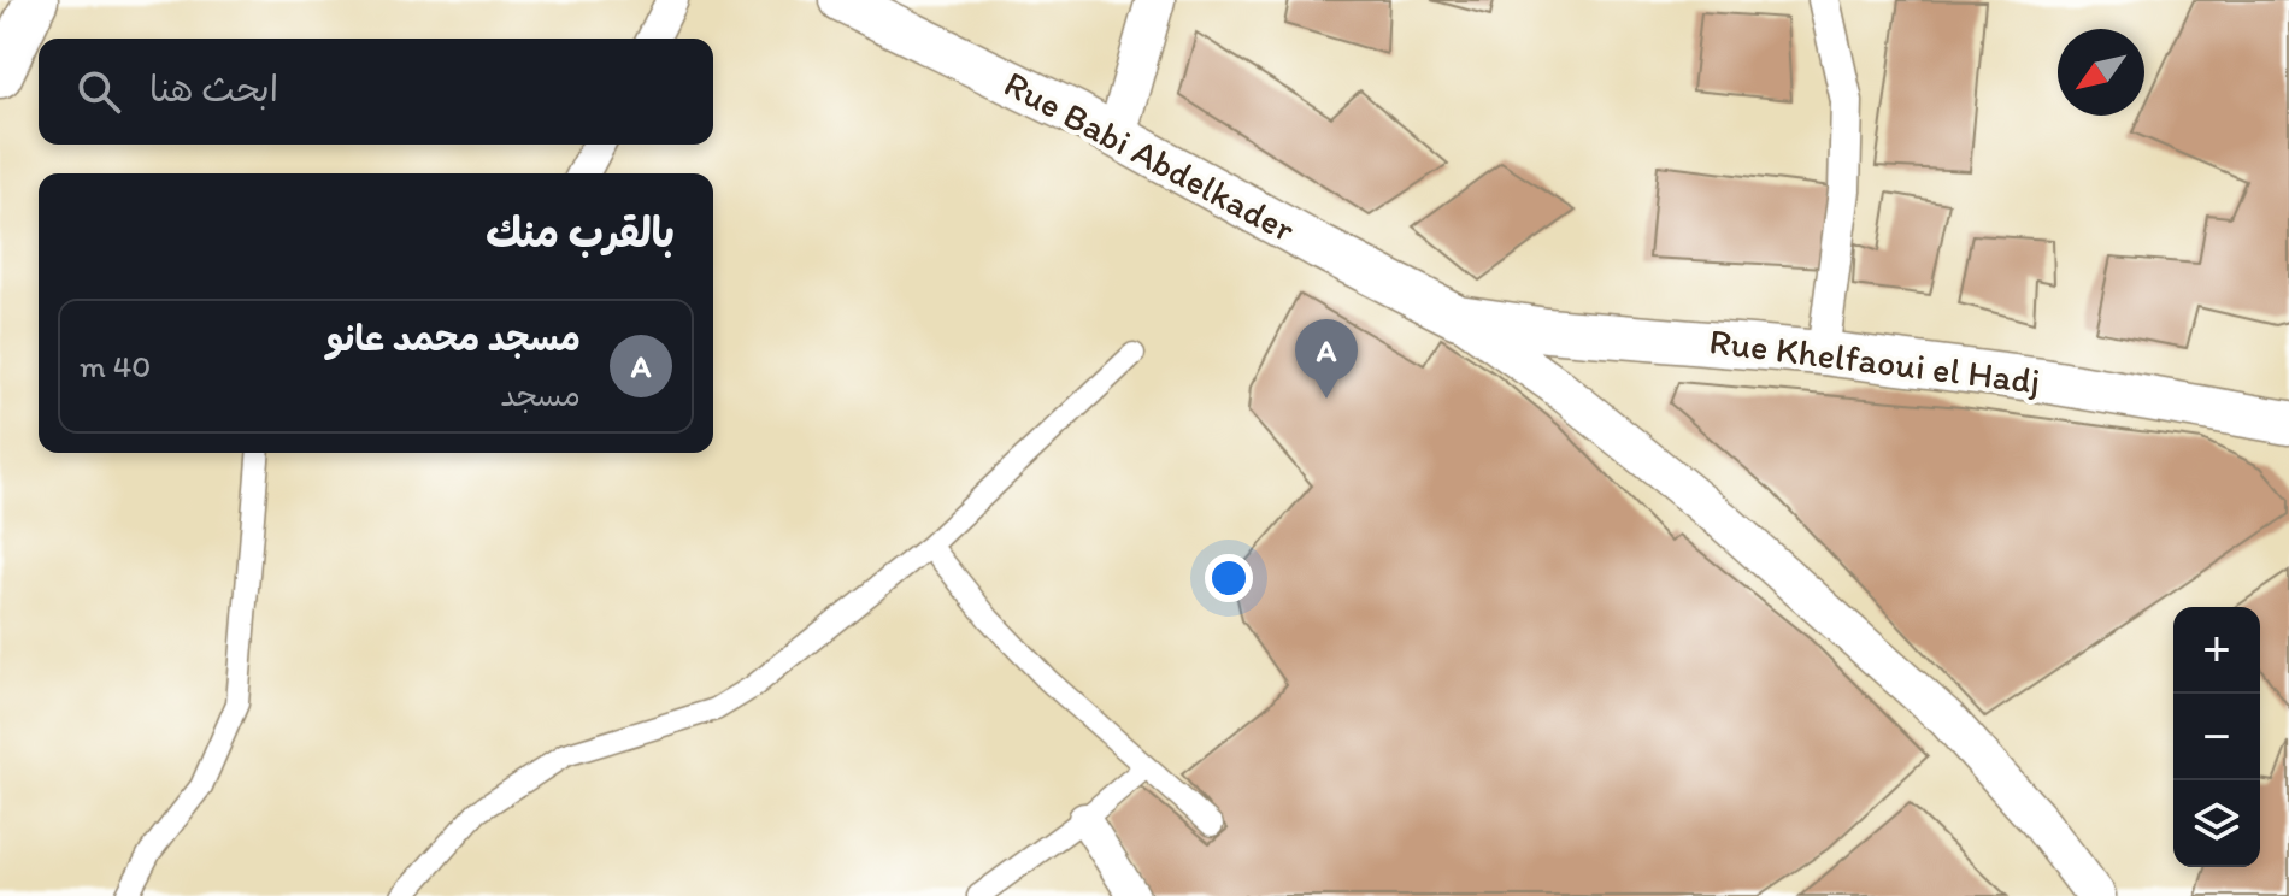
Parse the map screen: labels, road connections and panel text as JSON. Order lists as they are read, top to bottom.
{
  "streets": {
    "main road": ["Rue Babi Abdelkader", "Rue Khelfaoui el Hadj"]
  },
  "crossings": [
    ["Rue Babi Abdelkader", "Rue Khelfaoui el Hadj"]
  ],
  "north": "bottom left",
  "page": {
    "search": "ابحث هنا",
    "heading": "بالقرب منك",
    "list": [
      {
        "mark": "A",
        "name": "مسجد محمد عانو",
        "note": "مسجد",
        "value": "40 m"
      }
    ],
    "pins": "A",
    "map_buttons": ["+", "−"]
  }
}
